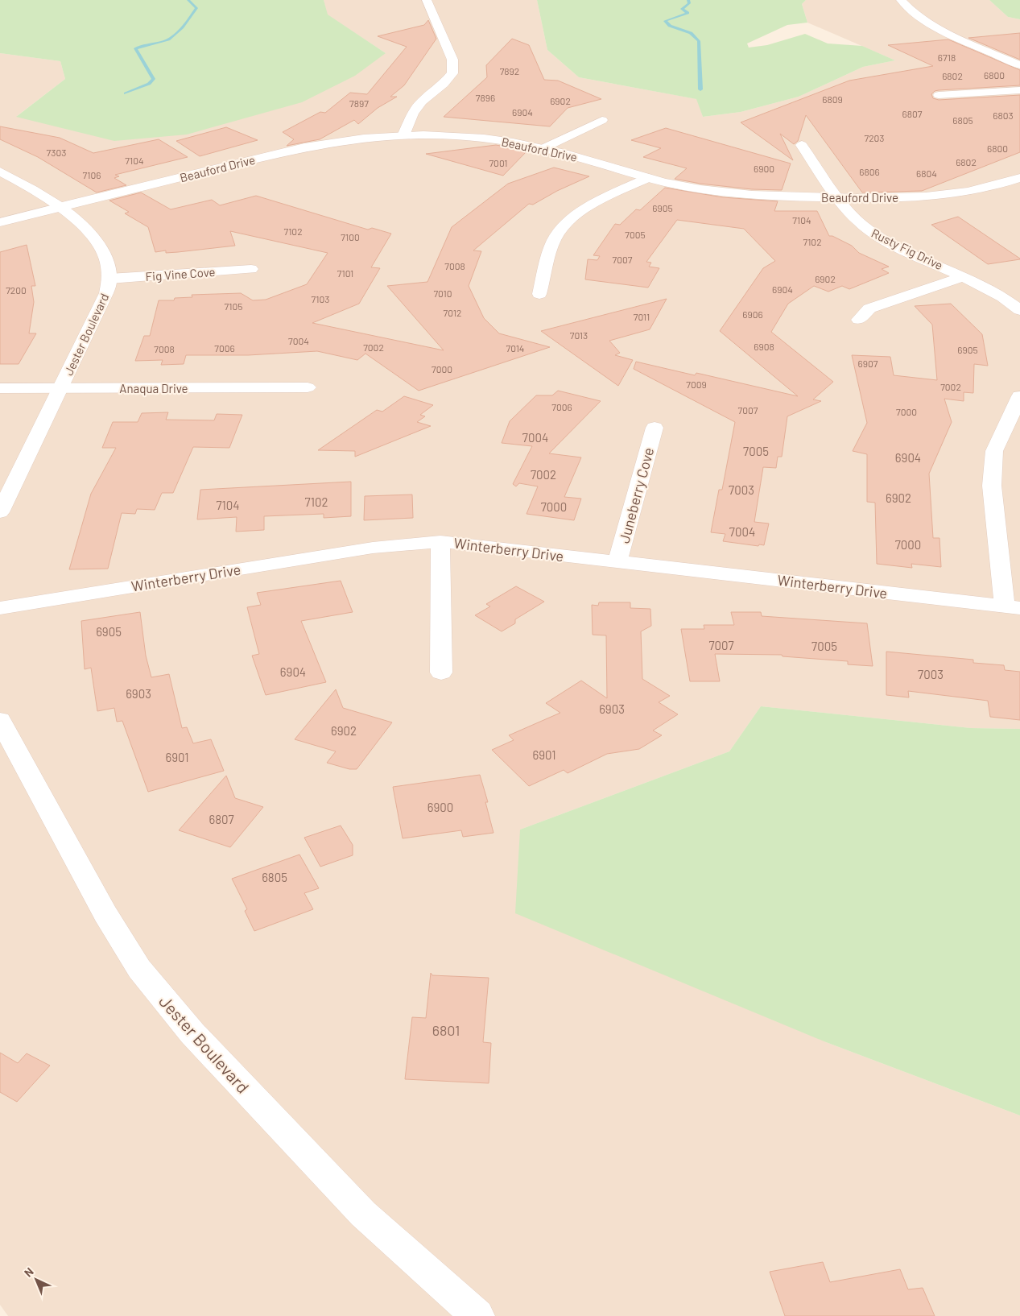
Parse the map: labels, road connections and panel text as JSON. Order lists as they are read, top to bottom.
{
  "streets": {
    "street": [
      "Beauford Drive",
      "Rusty Fig Drive",
      "Fig Vine Cove",
      "Jester Boulevard",
      "Anaqua Drive",
      "Juneberry Cove",
      "Winterberry Drive"
    ]
  },
  "crossings": [
    ["Beauford Drive", "Rusty Fig Drive"],
    ["Beauford Drive", "Jester Boulevard"],
    ["Fig Vine Cove", "Jester Boulevard"],
    ["Jester Boulevard", "Anaqua Drive"],
    ["Juneberry Cove", "Winterberry Drive"]
  ],
  "house_numbers": [
    "6718",
    "7892",
    "6800",
    "6802",
    "7896",
    "6809",
    "6902",
    "7897",
    "6904",
    "6807",
    "6803",
    "6805",
    "7203",
    "6800",
    "7303",
    "7104",
    "6802",
    "7001",
    "6900",
    "6806",
    "6804",
    "7106",
    "6905",
    "7104",
    "7102",
    "7005",
    "7100",
    "7102",
    "7007",
    "7008",
    "7101",
    "6902",
    "6904",
    "7200",
    "7010",
    "7103",
    "7105",
    "7012",
    "6906",
    "7011",
    "7013",
    "7004",
    "6908",
    "7002",
    "7006",
    "7014",
    "7008",
    "6905",
    "6907",
    "7000",
    "7009",
    "7002",
    "7006",
    "7007",
    "7000",
    "7004",
    "7005",
    "6904",
    "7002",
    "7003",
    "6902",
    "7102",
    "7104",
    "7000",
    "7004",
    "7000",
    "6905",
    "7007",
    "7005",
    "6904",
    "7003",
    "6903",
    "6903",
    "6902",
    "6901",
    "6901",
    "6900",
    "6807",
    "6805",
    "6801"
  ],
  "north": "top left"
}
